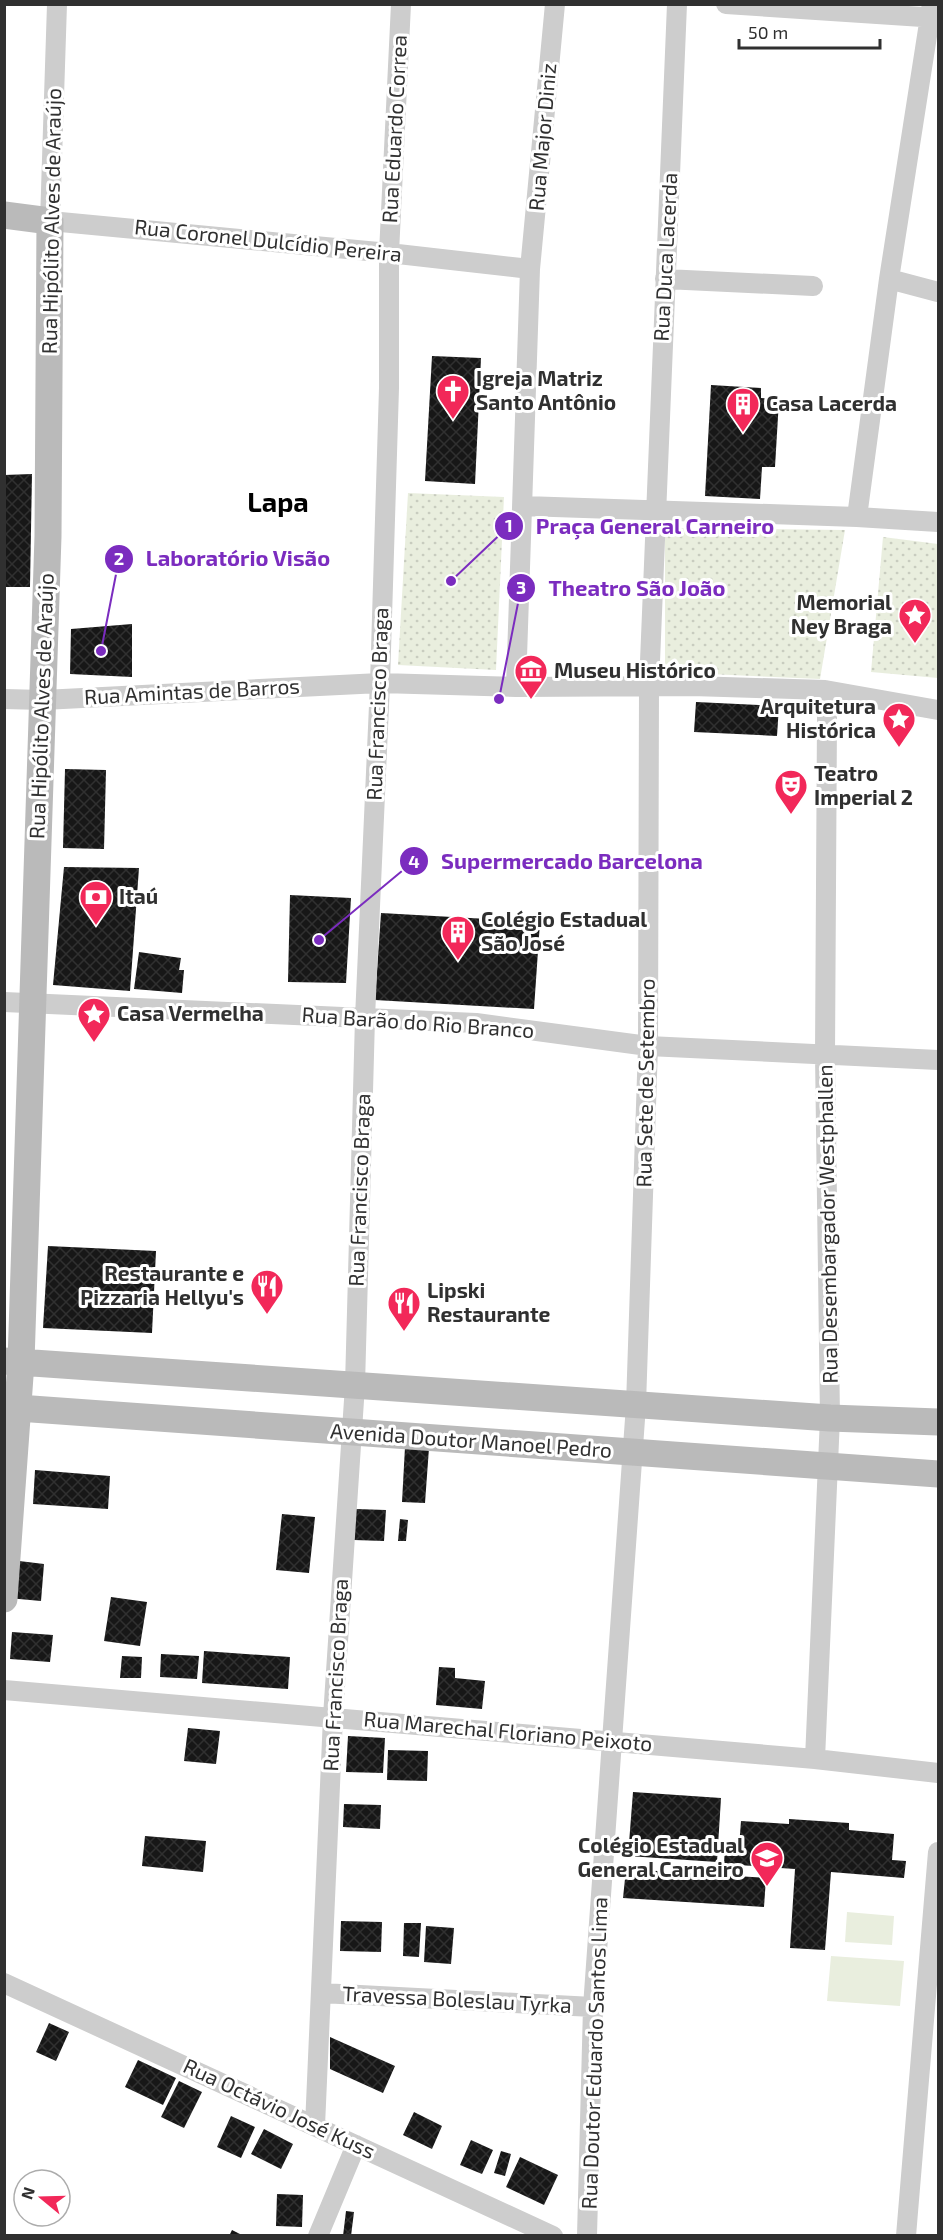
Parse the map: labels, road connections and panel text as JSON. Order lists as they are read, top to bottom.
{
  "streets": {
    "main road": ["Rua Hipólito Alves de Araújo", "Rua Coronel Dulcídio Pereira", "Avenida Doutor Manoel Pedro"],
    "street": [
      "Rua Eduardo Correa",
      "Rua Major Diniz",
      "Rua Duca Lacerda",
      "Rua Amintas de Barros",
      "Rua Francisco Braga",
      "Rua Barão do Rio Branco",
      "Rua Sete de Setembro",
      "Rua Desembargador Westphallen",
      "Rua Marechal Floriano Peixoto",
      "Travessa Boleslau Tyrka",
      "Rua Doutor Eduardo Santos Lima",
      "Rua Octávio José Kuss"
    ]
  },
  "crossings": [
    ["Rua Eduardo Correa", "Rua Coronel Dulcídio Pereira"],
    ["Rua Eduardo Correa", "Rua Francisco Braga"],
    ["Rua Major Diniz", "Rua Coronel Dulcídio Pereira"],
    ["Rua Major Diniz", "Rua Amintas de Barros"],
    ["Rua Hipólito Alves de Araújo", "Rua Coronel Dulcídio Pereira"],
    ["Rua Hipólito Alves de Araújo", "Rua Amintas de Barros"],
    ["Rua Hipólito Alves de Araújo", "Rua Barão do Rio Branco"],
    ["Rua Hipólito Alves de Araújo", "Avenida Doutor Manoel Pedro"],
    ["Rua Coronel Dulcídio Pereira", "Rua Francisco Braga"],
    ["Rua Duca Lacerda", "Rua Sete de Setembro"],
    ["Rua Amintas de Barros", "Rua Francisco Braga"],
    ["Rua Amintas de Barros", "Rua Sete de Setembro"],
    ["Rua Amintas de Barros", "Rua Desembargador Westphallen"],
    ["Rua Francisco Braga", "Rua Barão do Rio Branco"],
    ["Rua Francisco Braga", "Avenida Doutor Manoel Pedro"],
    ["Rua Francisco Braga", "Rua Marechal Floriano Peixoto"],
    ["Rua Francisco Braga", "Travessa Boleslau Tyrka"],
    ["Rua Francisco Braga", "Rua Octávio José Kuss"],
    ["Rua Barão do Rio Branco", "Rua Sete de Setembro"],
    ["Rua Barão do Rio Branco", "Rua Desembargador Westphallen"],
    ["Rua Sete de Setembro", "Rua Doutor Eduardo Santos Lima"],
    ["Rua Desembargador Westphallen", "Avenida Doutor Manoel Pedro"],
    ["Rua Desembargador Westphallen", "Rua Marechal Floriano Peixoto"],
    ["Avenida Doutor Manoel Pedro", "Rua Doutor Eduardo Santos Lima"],
    ["Rua Marechal Floriano Peixoto", "Rua Doutor Eduardo Santos Lima"],
    ["Travessa Boleslau Tyrka", "Rua Doutor Eduardo Santos Lima"]
  ],
  "districts": ["Lapa"],
  "places": {
    "church": ["Igreja Matriz Santo Antônio"],
    "building": ["Casa Lacerda", "Colégio Estadual São José"],
    "other": [
      "Praça General Carneiro",
      "Laboratório Visão",
      "Theatro São João",
      "Supermercado Barcelona"
    ],
    "place": ["Memorial Ney Braga", "Arquitetura Histórica", "Casa Vermelha"],
    "museum": ["Museu Histórico"],
    "theatre": ["Teatro Imperial 2"],
    "bank": ["Itaú"],
    "restaurant": ["Restaurante e Pizzaria Hellyu's", "Lipski Restaurante"],
    "school or university": ["Colégio Estadual General Carneiro"]
  },
  "scale_bar": "50 m",
  "north": "left"
}
